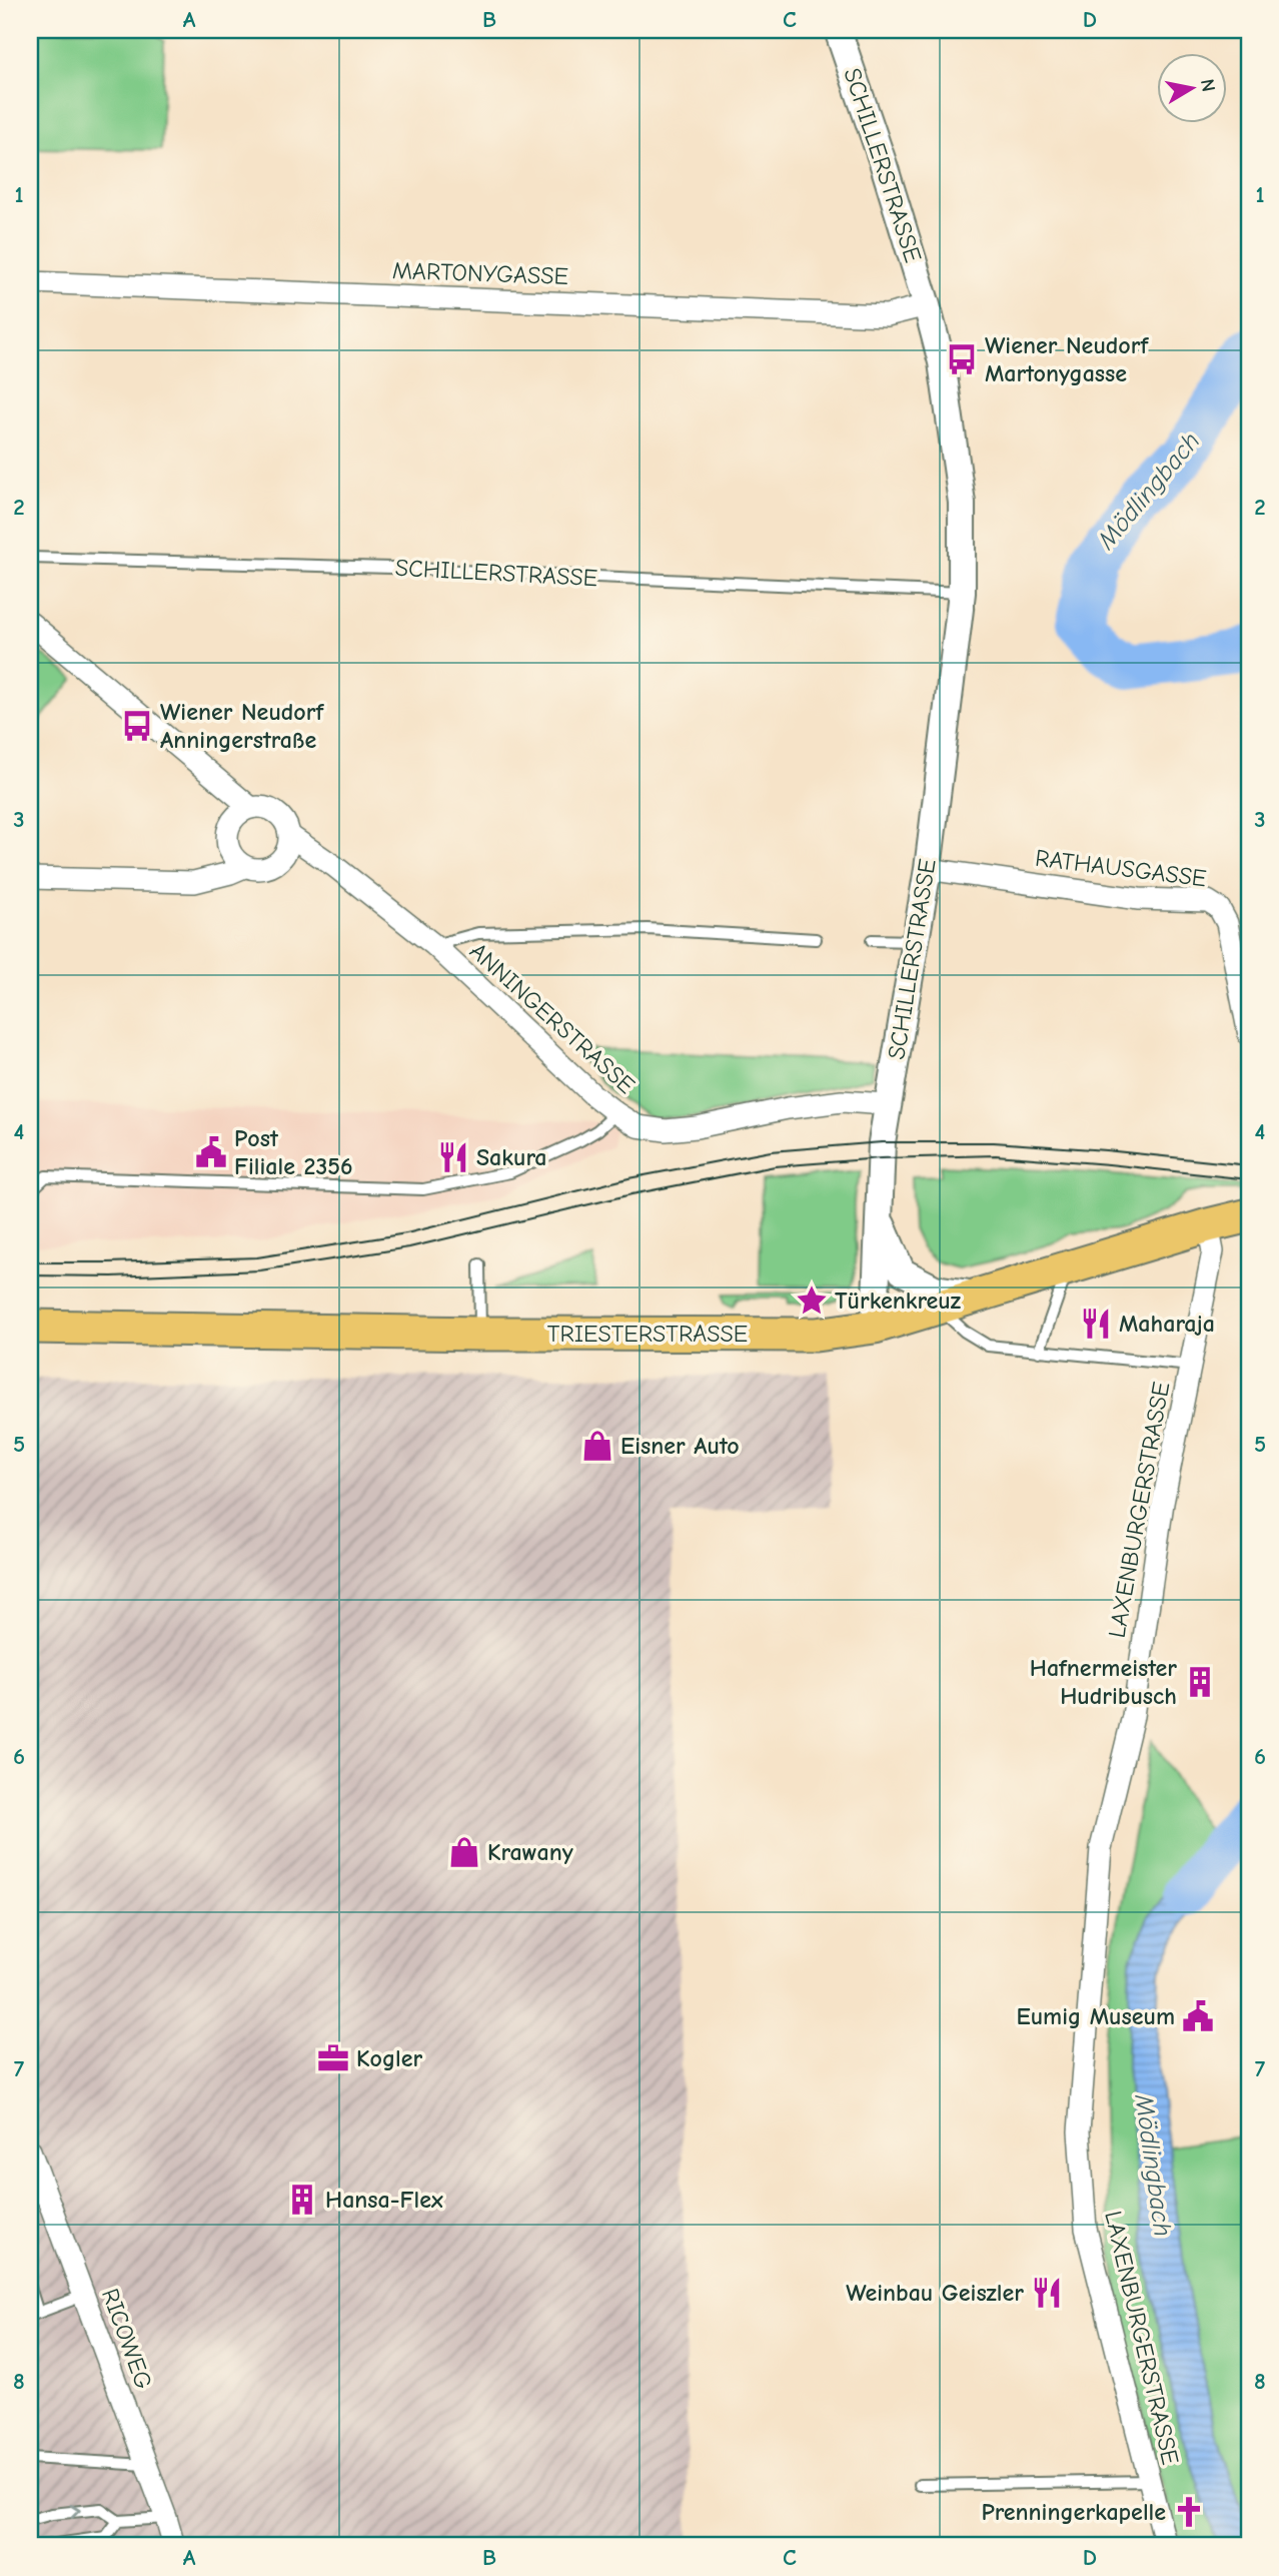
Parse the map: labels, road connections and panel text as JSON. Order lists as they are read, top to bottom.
{
  "streets": {
    "main road": ["TRIESTERSTRASSE"],
    "street": [
      "SCHILLERSTRASSE",
      "MARTONYGASSE",
      "RATHAUSGASSE",
      "ANNINGERSTRASSE",
      "LAXENBURGERSTRASSE",
      "RICOWEG"
    ]
  },
  "crossings": [
    ["SCHILLERSTRASSE", "MARTONYGASSE"],
    ["SCHILLERSTRASSE", "RATHAUSGASSE"],
    ["SCHILLERSTRASSE", "ANNINGERSTRASSE"],
    ["SCHILLERSTRASSE", "TRIESTERSTRASSE"],
    ["TRIESTERSTRASSE", "LAXENBURGERSTRASSE"]
  ],
  "water": ["Mödlingbach"],
  "places": {
    "bus stop": ["Wiener Neudorf Martonygasse", "Wiener Neudorf Anningerstraße"],
    "public building": ["Post Filiale 2356", "Eumig Museum"],
    "restaurant": ["Sakura", "Maharaja", "Weinbau Geiszler"],
    "place": ["Türkenkreuz"],
    "shop": ["Eisner Auto", "Krawany"],
    "building": ["Hafnermeister Hudribusch", "Hansa-Flex"],
    "office": ["Kogler"],
    "church": ["Prenningerkapelle"]
  },
  "north": "right",
  "grid": {
    "columns": [
      "A",
      "B",
      "C",
      "D"
    ],
    "rows": [
      "1",
      "2",
      "3",
      "4",
      "5",
      "6",
      "7",
      "8"
    ]
  }
}
